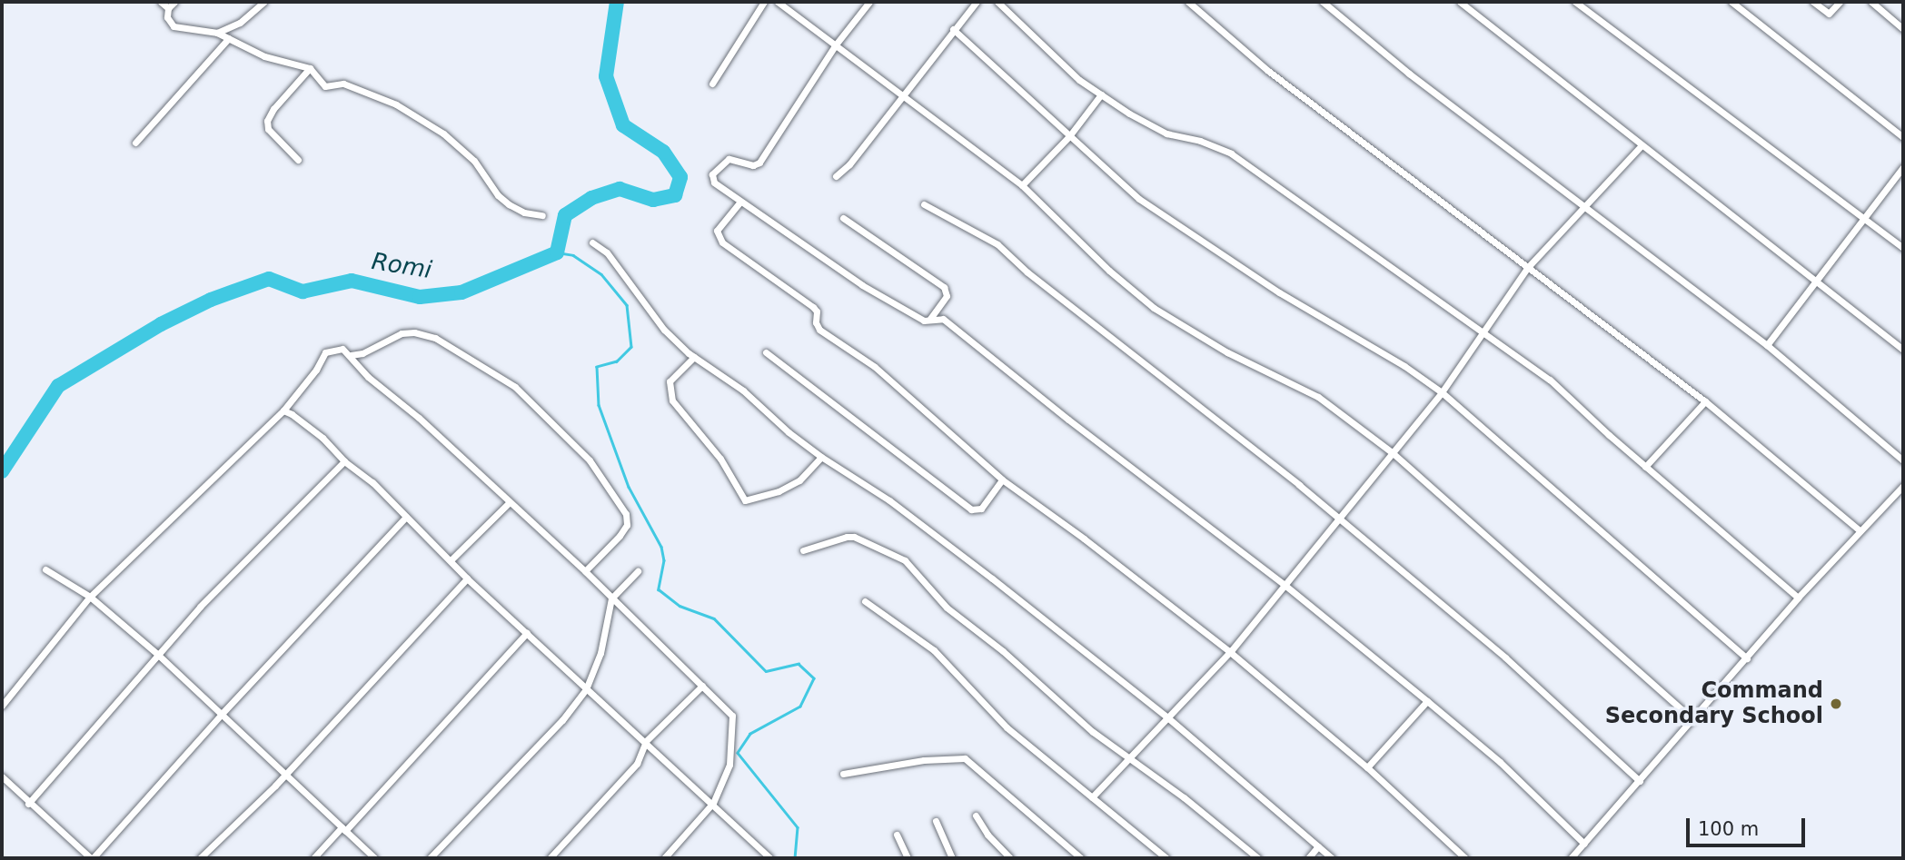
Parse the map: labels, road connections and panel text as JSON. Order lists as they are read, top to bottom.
{
  "water": ["Romi"],
  "places": ["Command Secondary School"],
  "scale_bar": "100 m"
}
